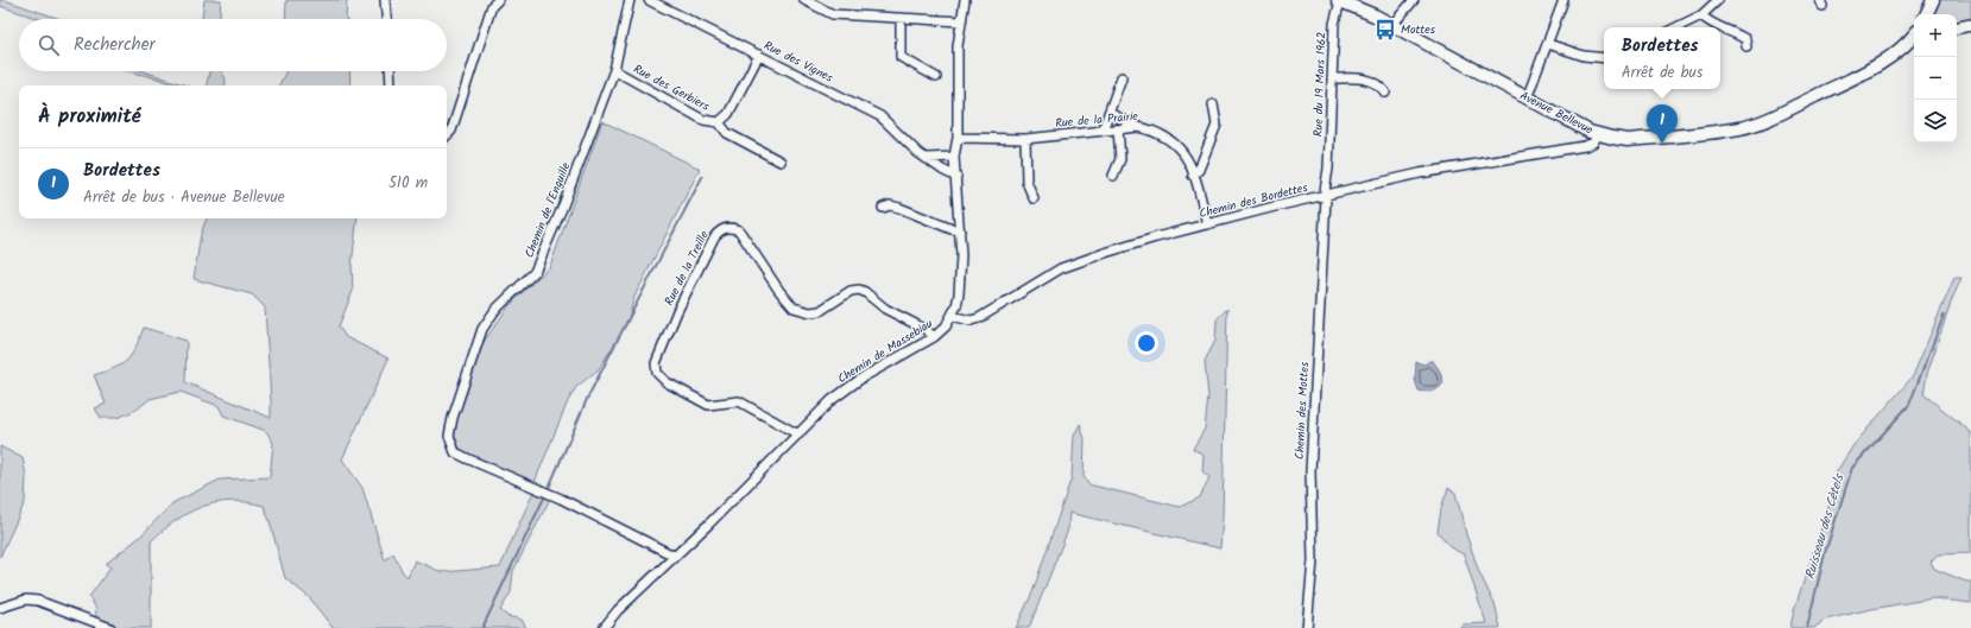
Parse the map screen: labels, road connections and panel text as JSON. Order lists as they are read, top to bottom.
{
  "streets": {
    "main road": ["Avenue Bellevue"],
    "street": [
      "Rue des Vignes",
      "Rue du 19 Mars 1962",
      "Rue des Gerbiers",
      "Rue de la Prairie",
      "Chemin des Bordettes",
      "Chemin de l'Enguille",
      "Rue de la Treille",
      "Chemin de Massebiau",
      "Chemin des Mottes"
    ]
  },
  "crossings": [
    ["Rue des Vignes", "Rue des Gerbiers"],
    ["Rue des Vignes", "Chemin de Massebiau"],
    ["Rue du 19 Mars 1962", "Avenue Bellevue"],
    ["Rue du 19 Mars 1962", "Chemin des Bordettes"],
    ["Rue du 19 Mars 1962", "Chemin des Mottes"],
    ["Rue des Gerbiers", "Chemin de l'Enguille"],
    ["Avenue Bellevue", "Chemin des Bordettes"],
    ["Rue de la Prairie", "Chemin des Bordettes"],
    ["Rue de la Prairie", "Chemin de Massebiau"],
    ["Chemin des Bordettes", "Chemin de Massebiau"],
    ["Chemin des Bordettes", "Chemin des Mottes"],
    ["Chemin de l'Enguille", "Chemin de Massebiau"],
    ["Rue de la Treille", "Chemin de Massebiau"]
  ],
  "water": ["Ruisseau des Cètels"],
  "places": {
    "bus stop": ["Mottes"]
  },
  "page": {
    "map_buttons": ["+", "−"],
    "search": "Rechercher",
    "popup": ["Bordettes", "Arrêt de bus"],
    "heading": "À proximité",
    "pins": "1",
    "list": [
      {
        "mark": "1",
        "name": "Bordettes",
        "note": "Arrêt de bus · Avenue Bellevue",
        "value": "510 m"
      }
    ]
  }
}
